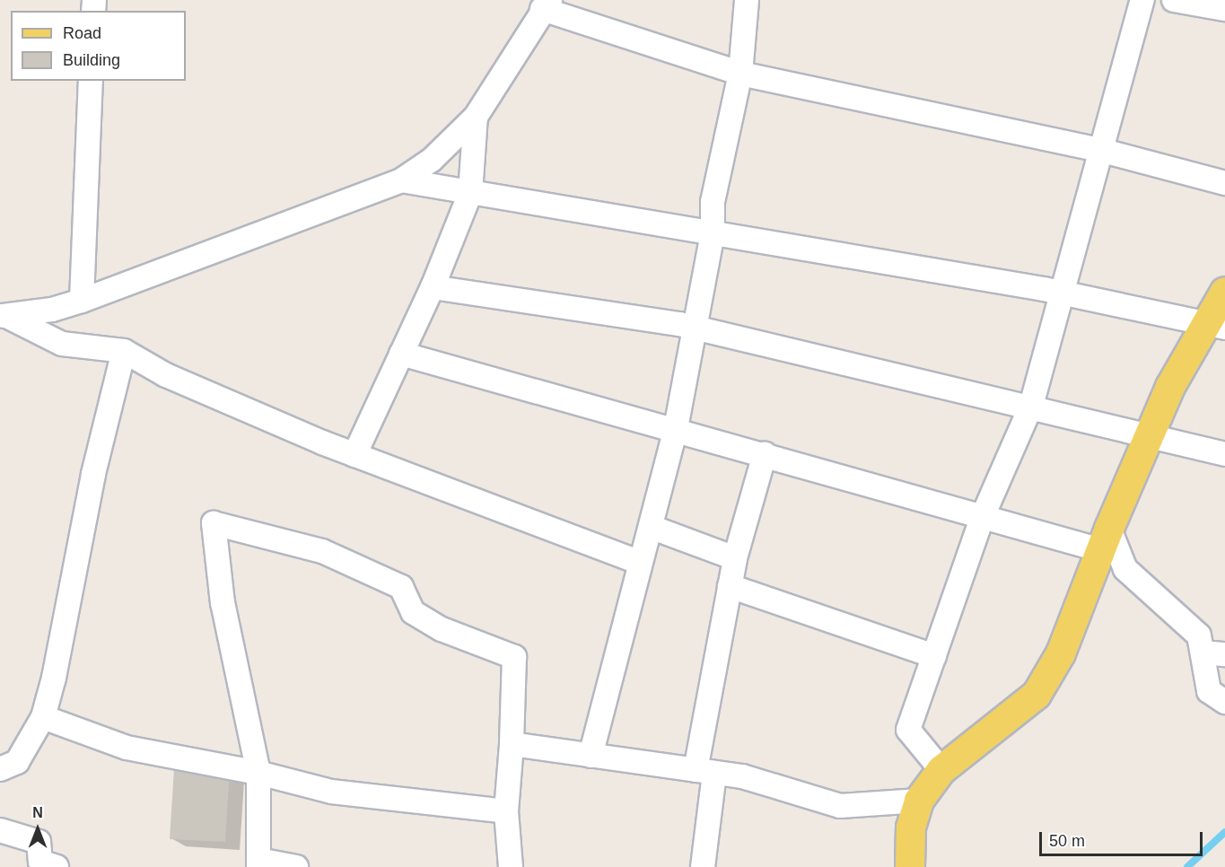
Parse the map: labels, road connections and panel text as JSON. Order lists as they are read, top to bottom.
{
  "legend": ["Road", "Building"],
  "scale_bar": "50 m",
  "north": "top"
}
